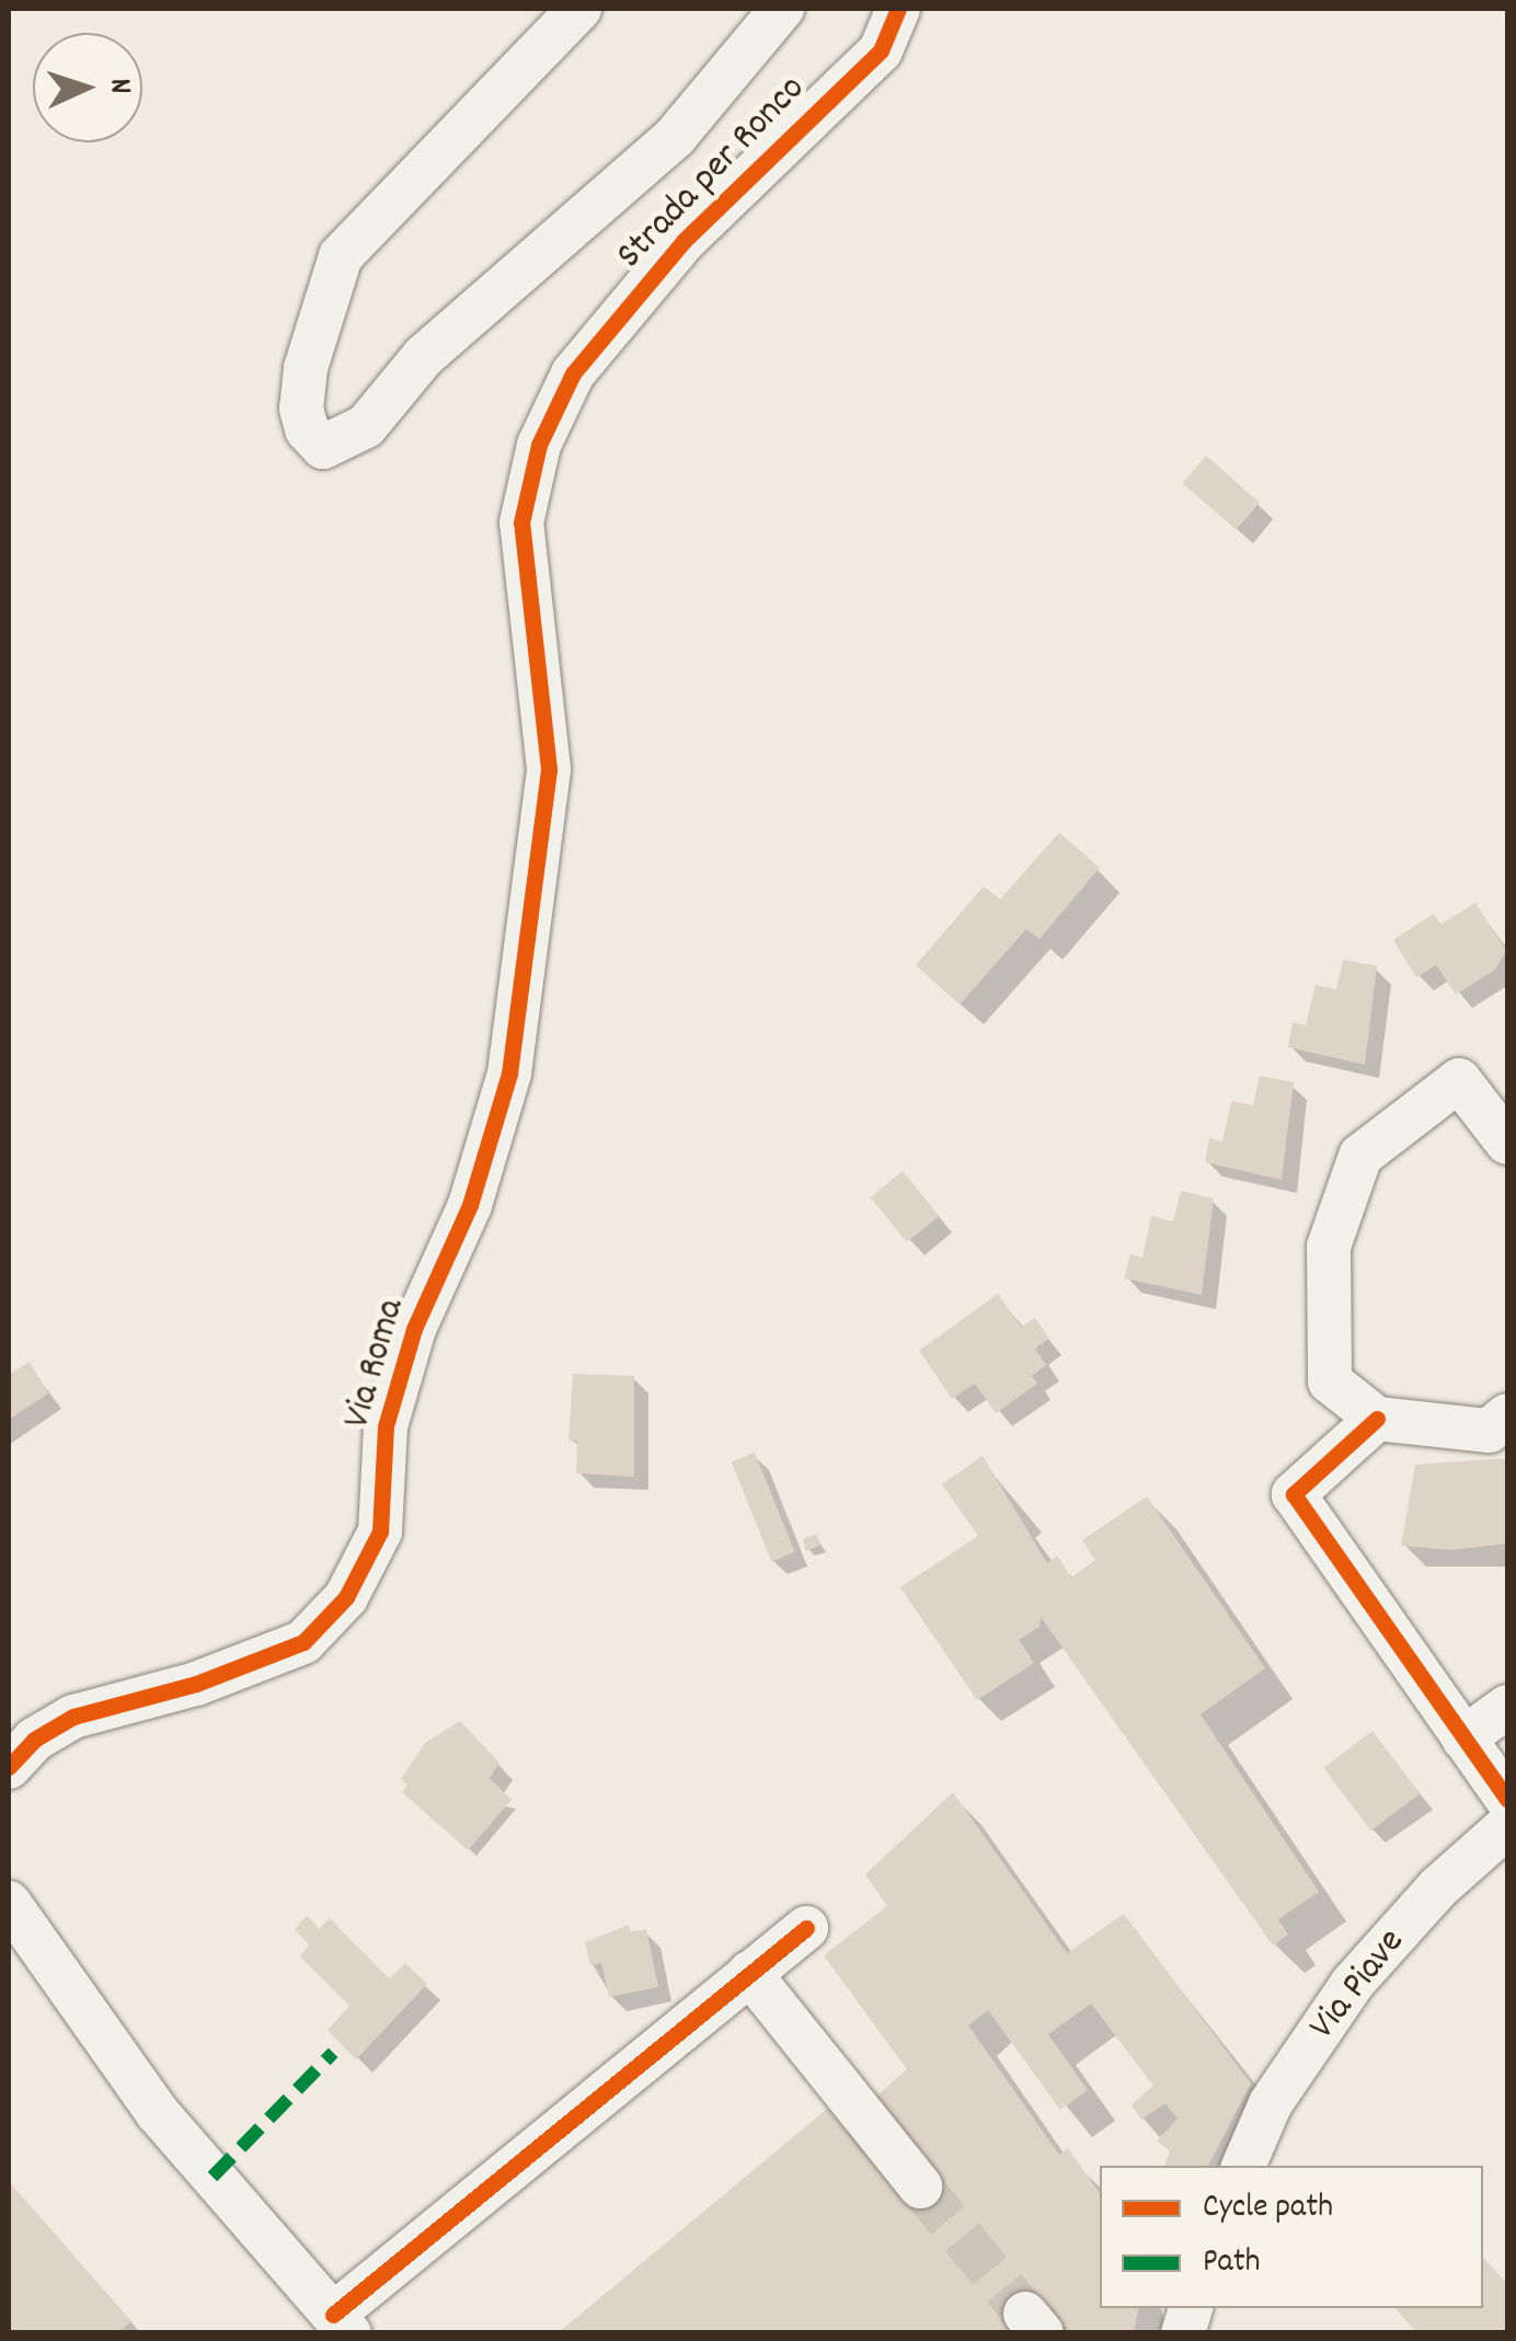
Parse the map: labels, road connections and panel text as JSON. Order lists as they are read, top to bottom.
{
  "streets": {
    "street": ["Strada per Ronco", "Via Roma", "Via Piave"]
  },
  "crossings": [
    ["Strada per Ronco", "Via Roma"]
  ],
  "legend": ["Cycle path", "Path"],
  "north": "right"
}
